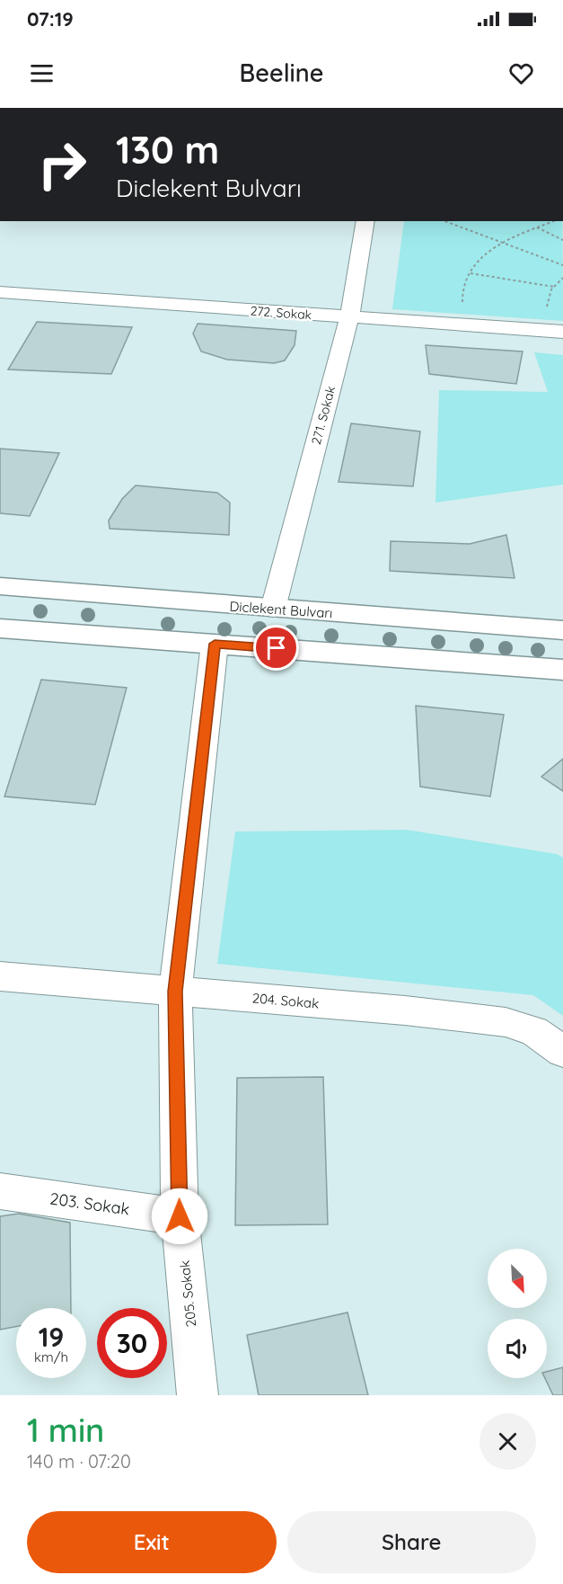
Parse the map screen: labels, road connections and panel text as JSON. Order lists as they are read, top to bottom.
{
  "streets": {
    "main road": ["Diclekent Bulvarı"],
    "street": [
      "272. Sokak",
      "271. Sokak",
      "204. Sokak",
      "203. Sokak",
      "205. Sokak"
    ]
  },
  "crossings": [
    ["272. Sokak", "271. Sokak"],
    ["271. Sokak", "Diclekent Bulvarı"],
    ["204. Sokak", "205. Sokak"],
    ["203. Sokak", "205. Sokak"]
  ],
  "north": "bottom right",
  "page": {
    "status": "07:19",
    "header": "Beeline",
    "turn": ["130 m", "Diclekent Bulvarı"],
    "speed": "19 km/h",
    "limit": "30",
    "heading": ["1 min", "140 m · 07:20"],
    "buttons": ["Exit", "Share"]
  }
}
